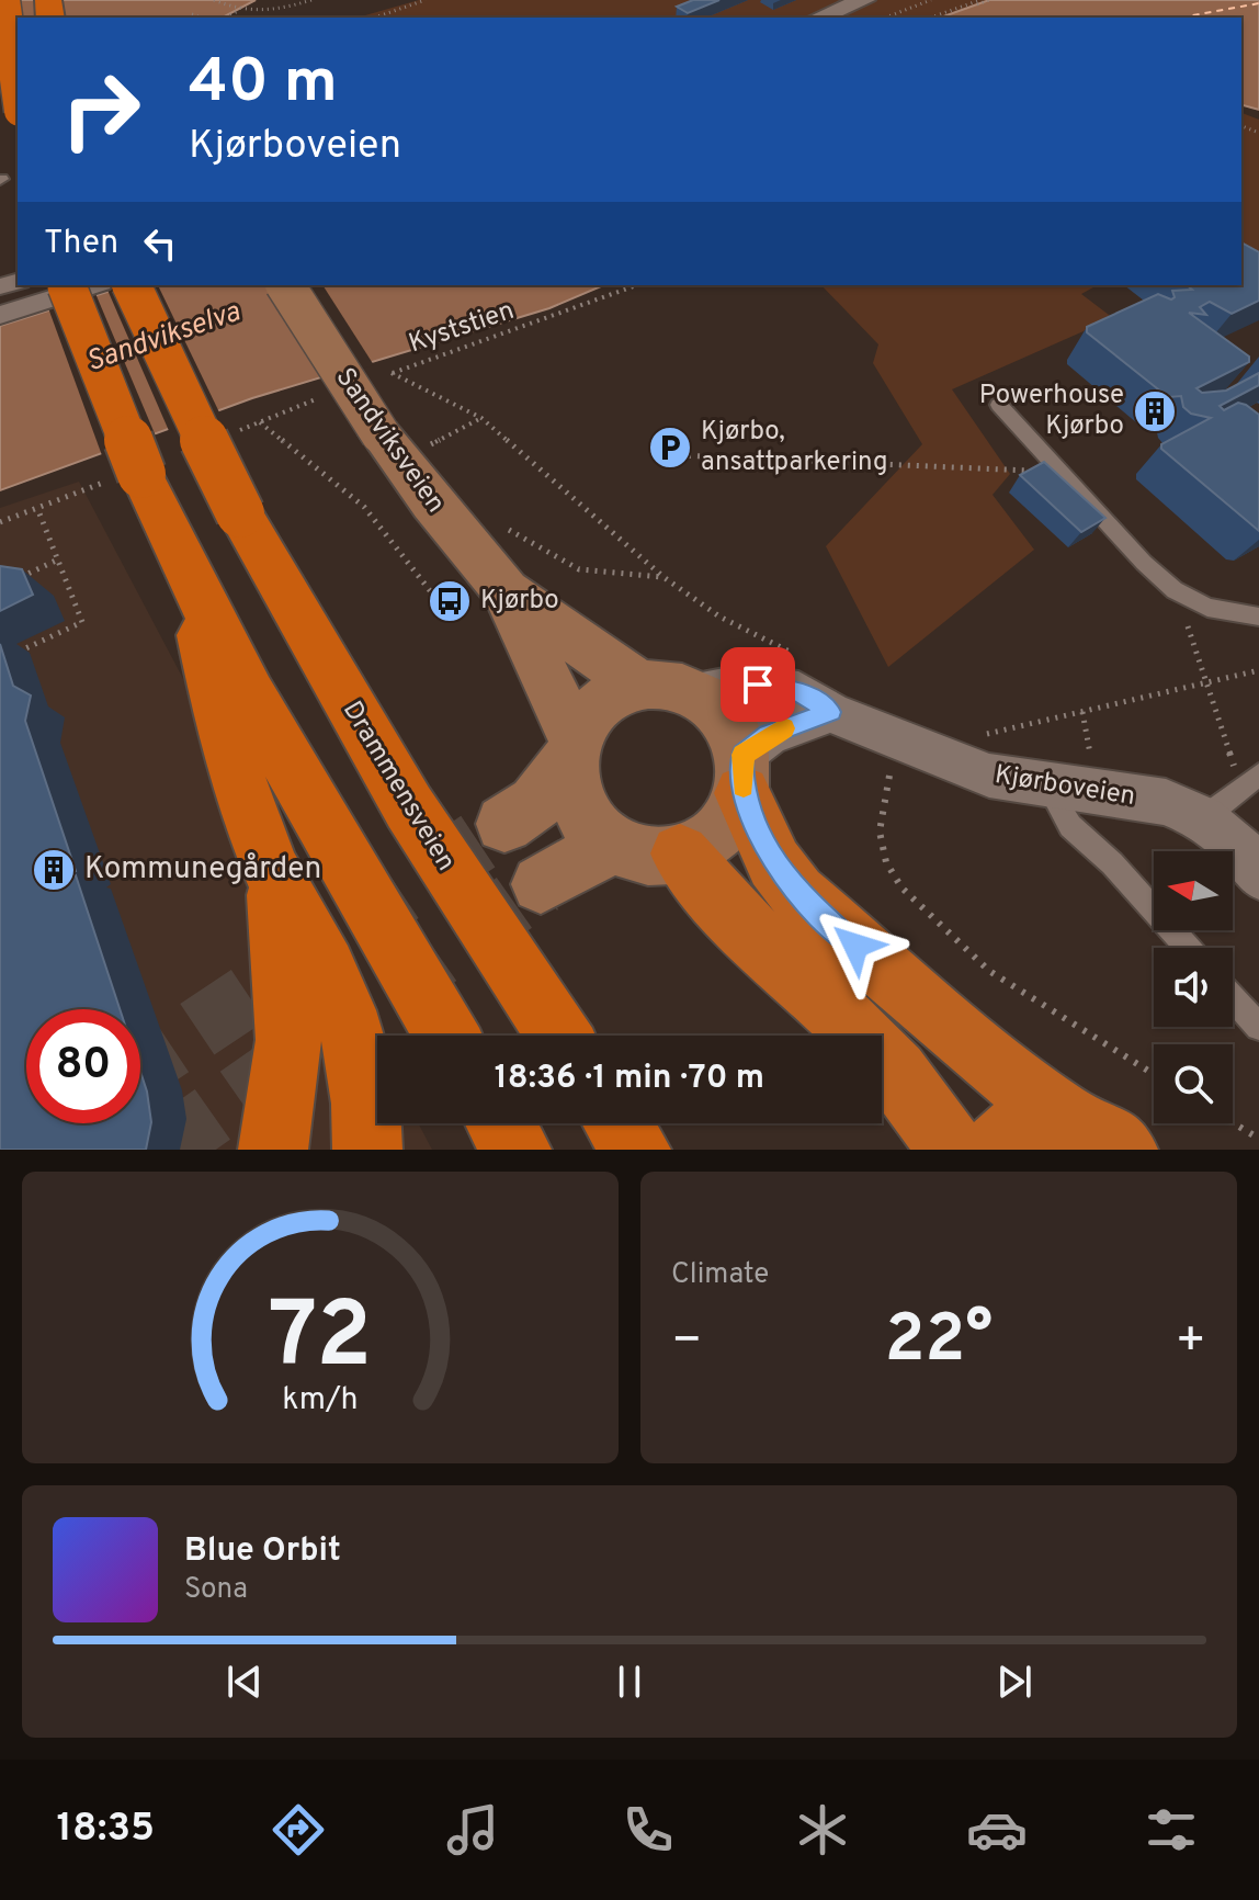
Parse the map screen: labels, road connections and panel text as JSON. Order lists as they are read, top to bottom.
{
  "streets": {
    "highway": ["Drammensveien"],
    "main road": ["Sandviksveien"],
    "street": ["Kjørboveien"],
    "path": ["Kyststien"]
  },
  "crossings": [
    ["Sandviksveien", "Kjørboveien"]
  ],
  "water": ["Sandvikselva"],
  "places": {
    "building": ["Powerhouse Kjørbo", "Kommunegården"],
    "parking": ["Kjørbo, ansattparkering"],
    "bus stop": ["Kjørbo"]
  },
  "north": "left",
  "page": {
    "turn": ["40 m", "Kjørboveien"],
    "then": "Then",
    "limit": "80",
    "trip": "18:36 · 1 min · 70 m",
    "tile": "Climate",
    "heat": ["−", "22°", "+"],
    "song": ["Blue Orbit", "Sona"],
    "tabs": "18:35",
    "gauge": ["72", "km/h"]
  }
}
